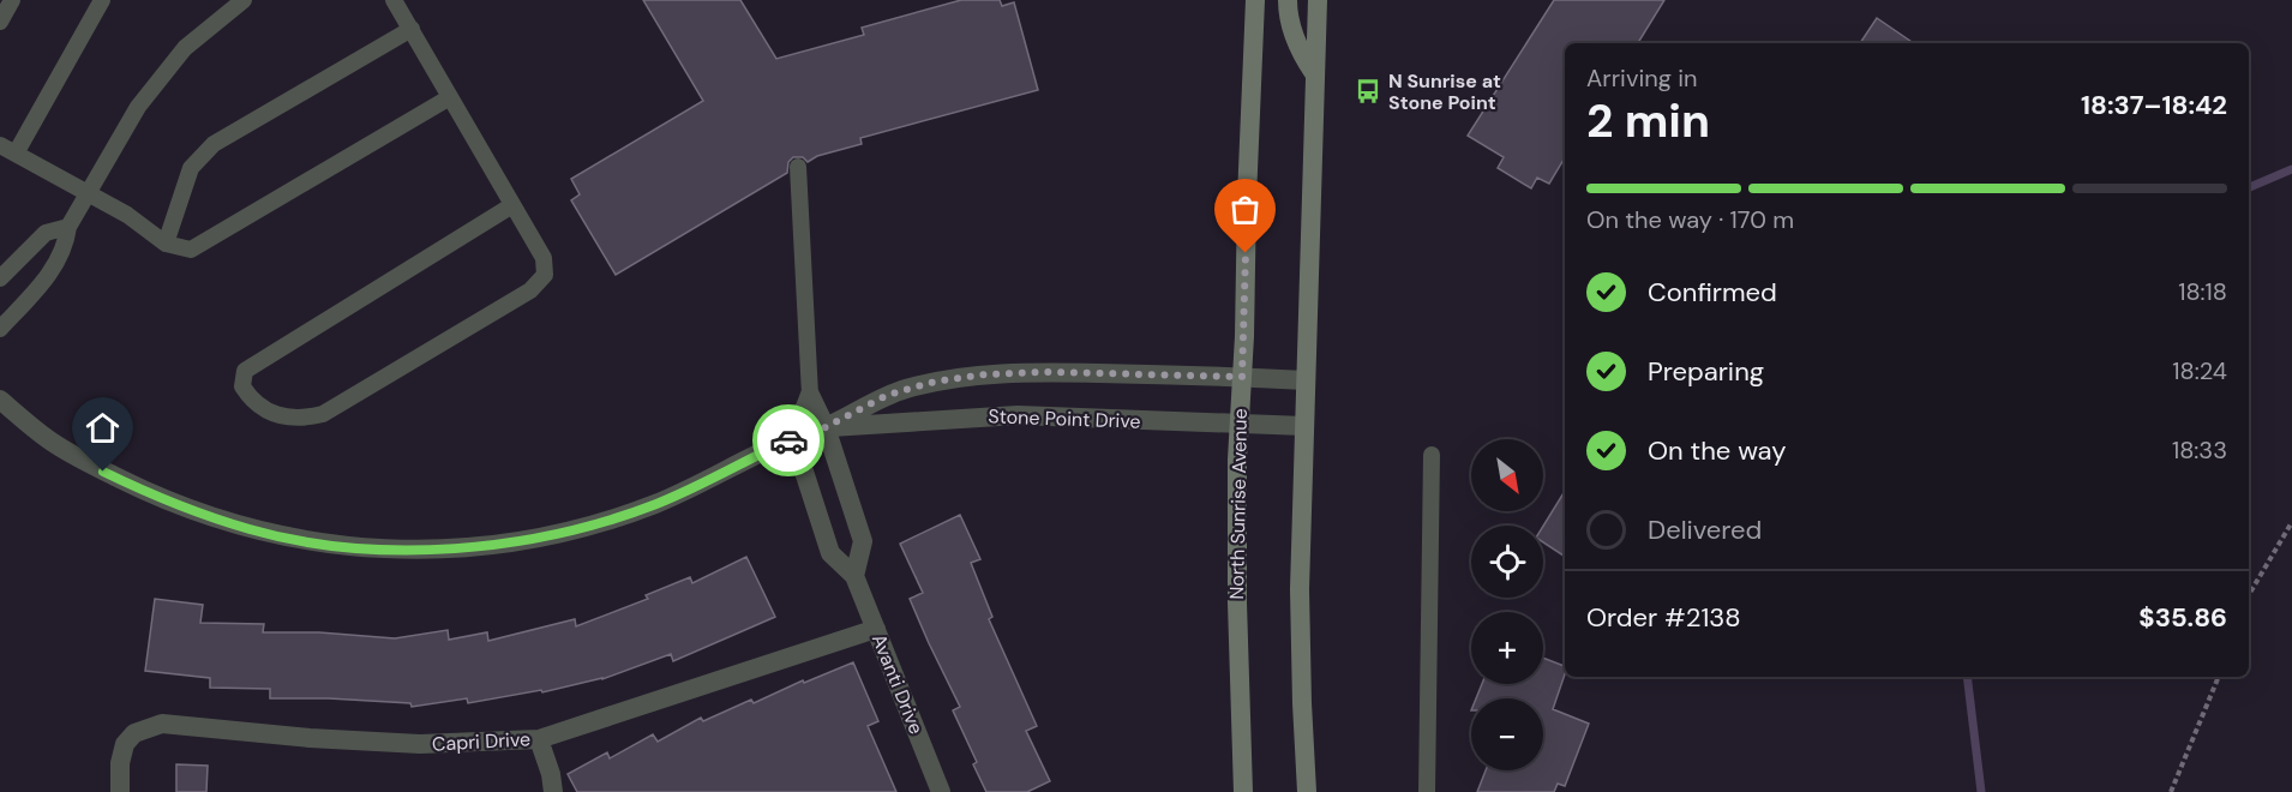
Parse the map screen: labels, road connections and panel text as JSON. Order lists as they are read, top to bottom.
{
  "streets": {
    "main road": ["North Sunrise Avenue"],
    "street": ["Stone Point Drive", "Avanti Drive", "Capri Drive"]
  },
  "crossings": [
    ["Stone Point Drive", "North Sunrise Avenue"],
    ["Stone Point Drive", "Avanti Drive"],
    ["Avanti Drive", "Capri Drive"]
  ],
  "places": {
    "bus stop": ["N Sunrise at Stone Point"]
  },
  "north": "bottom right",
  "page": {
    "heading": ["2 min", "Arriving in", "18:37–18:42"],
    "panel": ["Order #2138", "$35.86"],
    "bar": "On the way · 170 m",
    "list": [
      ["Confirmed", "18:18"],
      ["Preparing", "18:24"],
      ["On the way", "18:33"],
      "Delivered"
    ],
    "map_buttons": ["+", "−"]
  }
}
